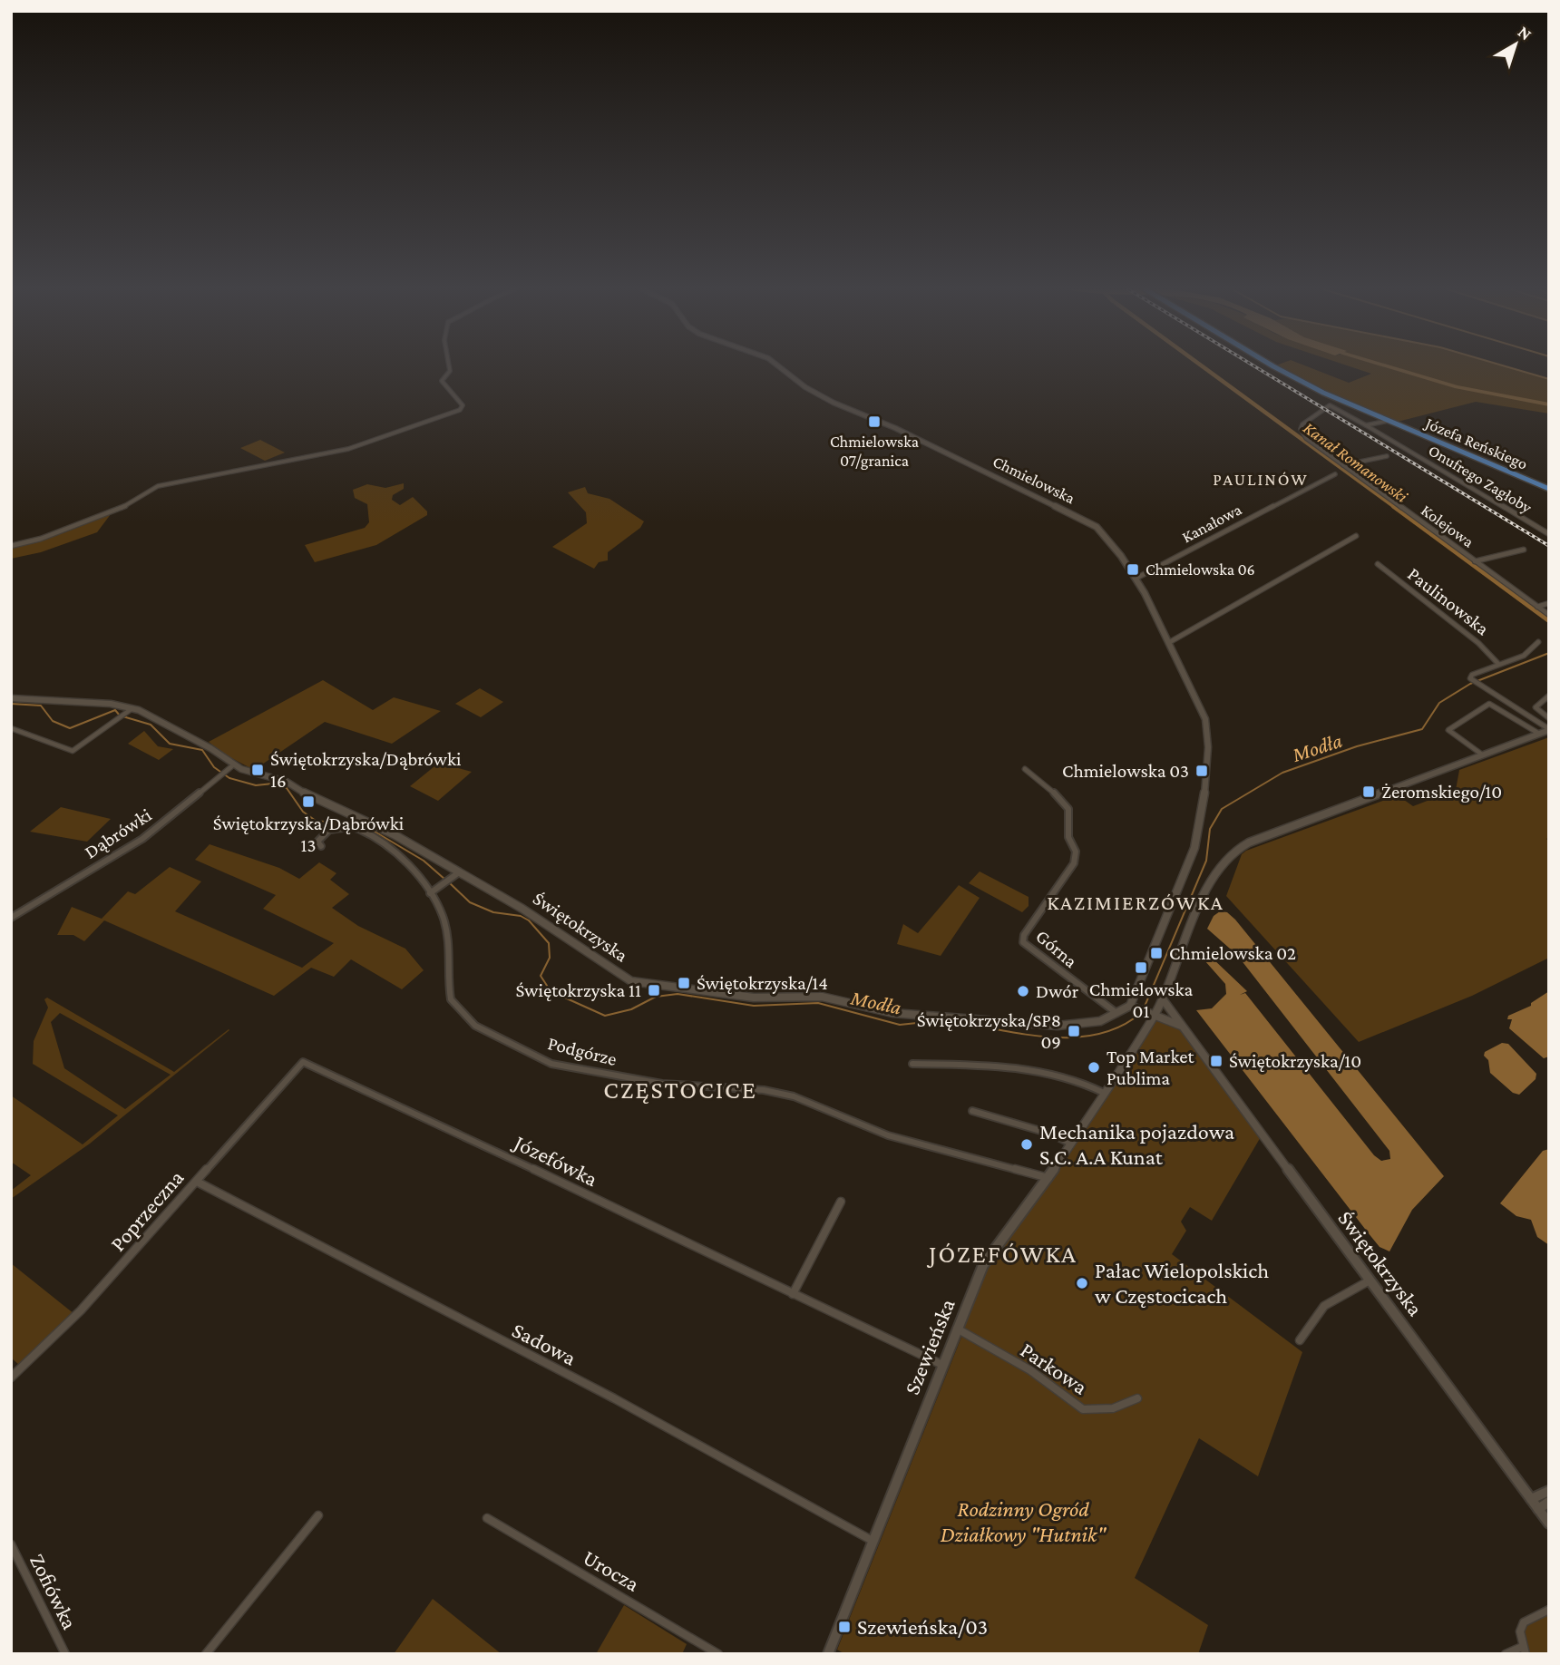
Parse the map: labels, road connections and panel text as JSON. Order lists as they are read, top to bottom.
{
  "streets": {
    "main road": ["Józefa Reńskiego"],
    "street": [
      "Onufrego Zagłoby",
      "Chmielowska",
      "Kanałowa",
      "Kolejowa",
      "Paulinowska",
      "Dąbrówki",
      "Świętokrzyska",
      "Górna",
      "Podgórze",
      "Józefówka",
      "Poprzeczna",
      "Sadowa",
      "Szewieńska",
      "Parkowa",
      "Urocza",
      "Zofiówka"
    ]
  },
  "crossings": [
    ["Onufrego Zagłoby", "Kolejowa"],
    ["Chmielowska", "Kanałowa"],
    ["Chmielowska", "Świętokrzyska"],
    ["Dąbrówki", "Świętokrzyska"],
    ["Świętokrzyska", "Górna"],
    ["Świętokrzyska", "Szewieńska"],
    ["Podgórze", "Szewieńska"],
    ["Józefówka", "Poprzeczna"],
    ["Józefówka", "Szewieńska"],
    ["Poprzeczna", "Sadowa"],
    ["Sadowa", "Szewieńska"],
    ["Szewieńska", "Parkowa"]
  ],
  "districts": [
    "PAULINÓW",
    "KAZIMIERZÓWKA",
    "CZĘSTOCICE",
    "JÓZEFÓWKA"
  ],
  "water": ["Kanał Romanowski", "Modła"],
  "parks": ["Rodzinny Ogród Działkowy \"Hutnik\""],
  "places": {
    "transit": [
      "Chmielowska 07/granica",
      "Chmielowska 06",
      "Świętokrzyska/Dąbrówki 16",
      "Chmielowska 03",
      "Żeromskiego/10",
      "Świętokrzyska/Dąbrówki 13",
      "Chmielowska 02",
      "Chmielowska 01",
      "Świętokrzyska/14",
      "Świętokrzyska 11",
      "Świętokrzyska/SP8 09",
      "Świętokrzyska/10",
      "Szewieńska/03"
    ],
    "other": [
      "Dwór",
      "Top Market Publima",
      "Mechanika pojazdowa S.C. A.A Kunat",
      "Pałac Wielopolskich w Częstocicach"
    ]
  },
  "north": "top right"
}
